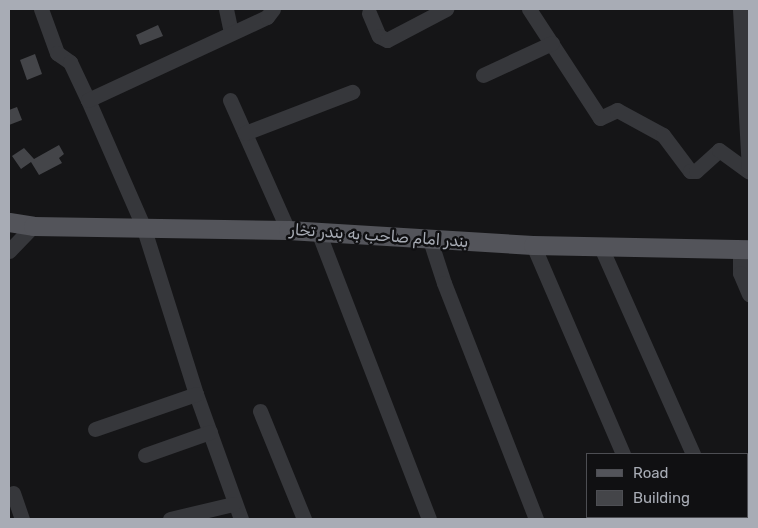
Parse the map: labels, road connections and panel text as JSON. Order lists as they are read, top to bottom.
{
  "streets": {
    "main road": ["بندر امام صاحب به بندر تخار"]
  },
  "legend": ["Road", "Building"]
}
